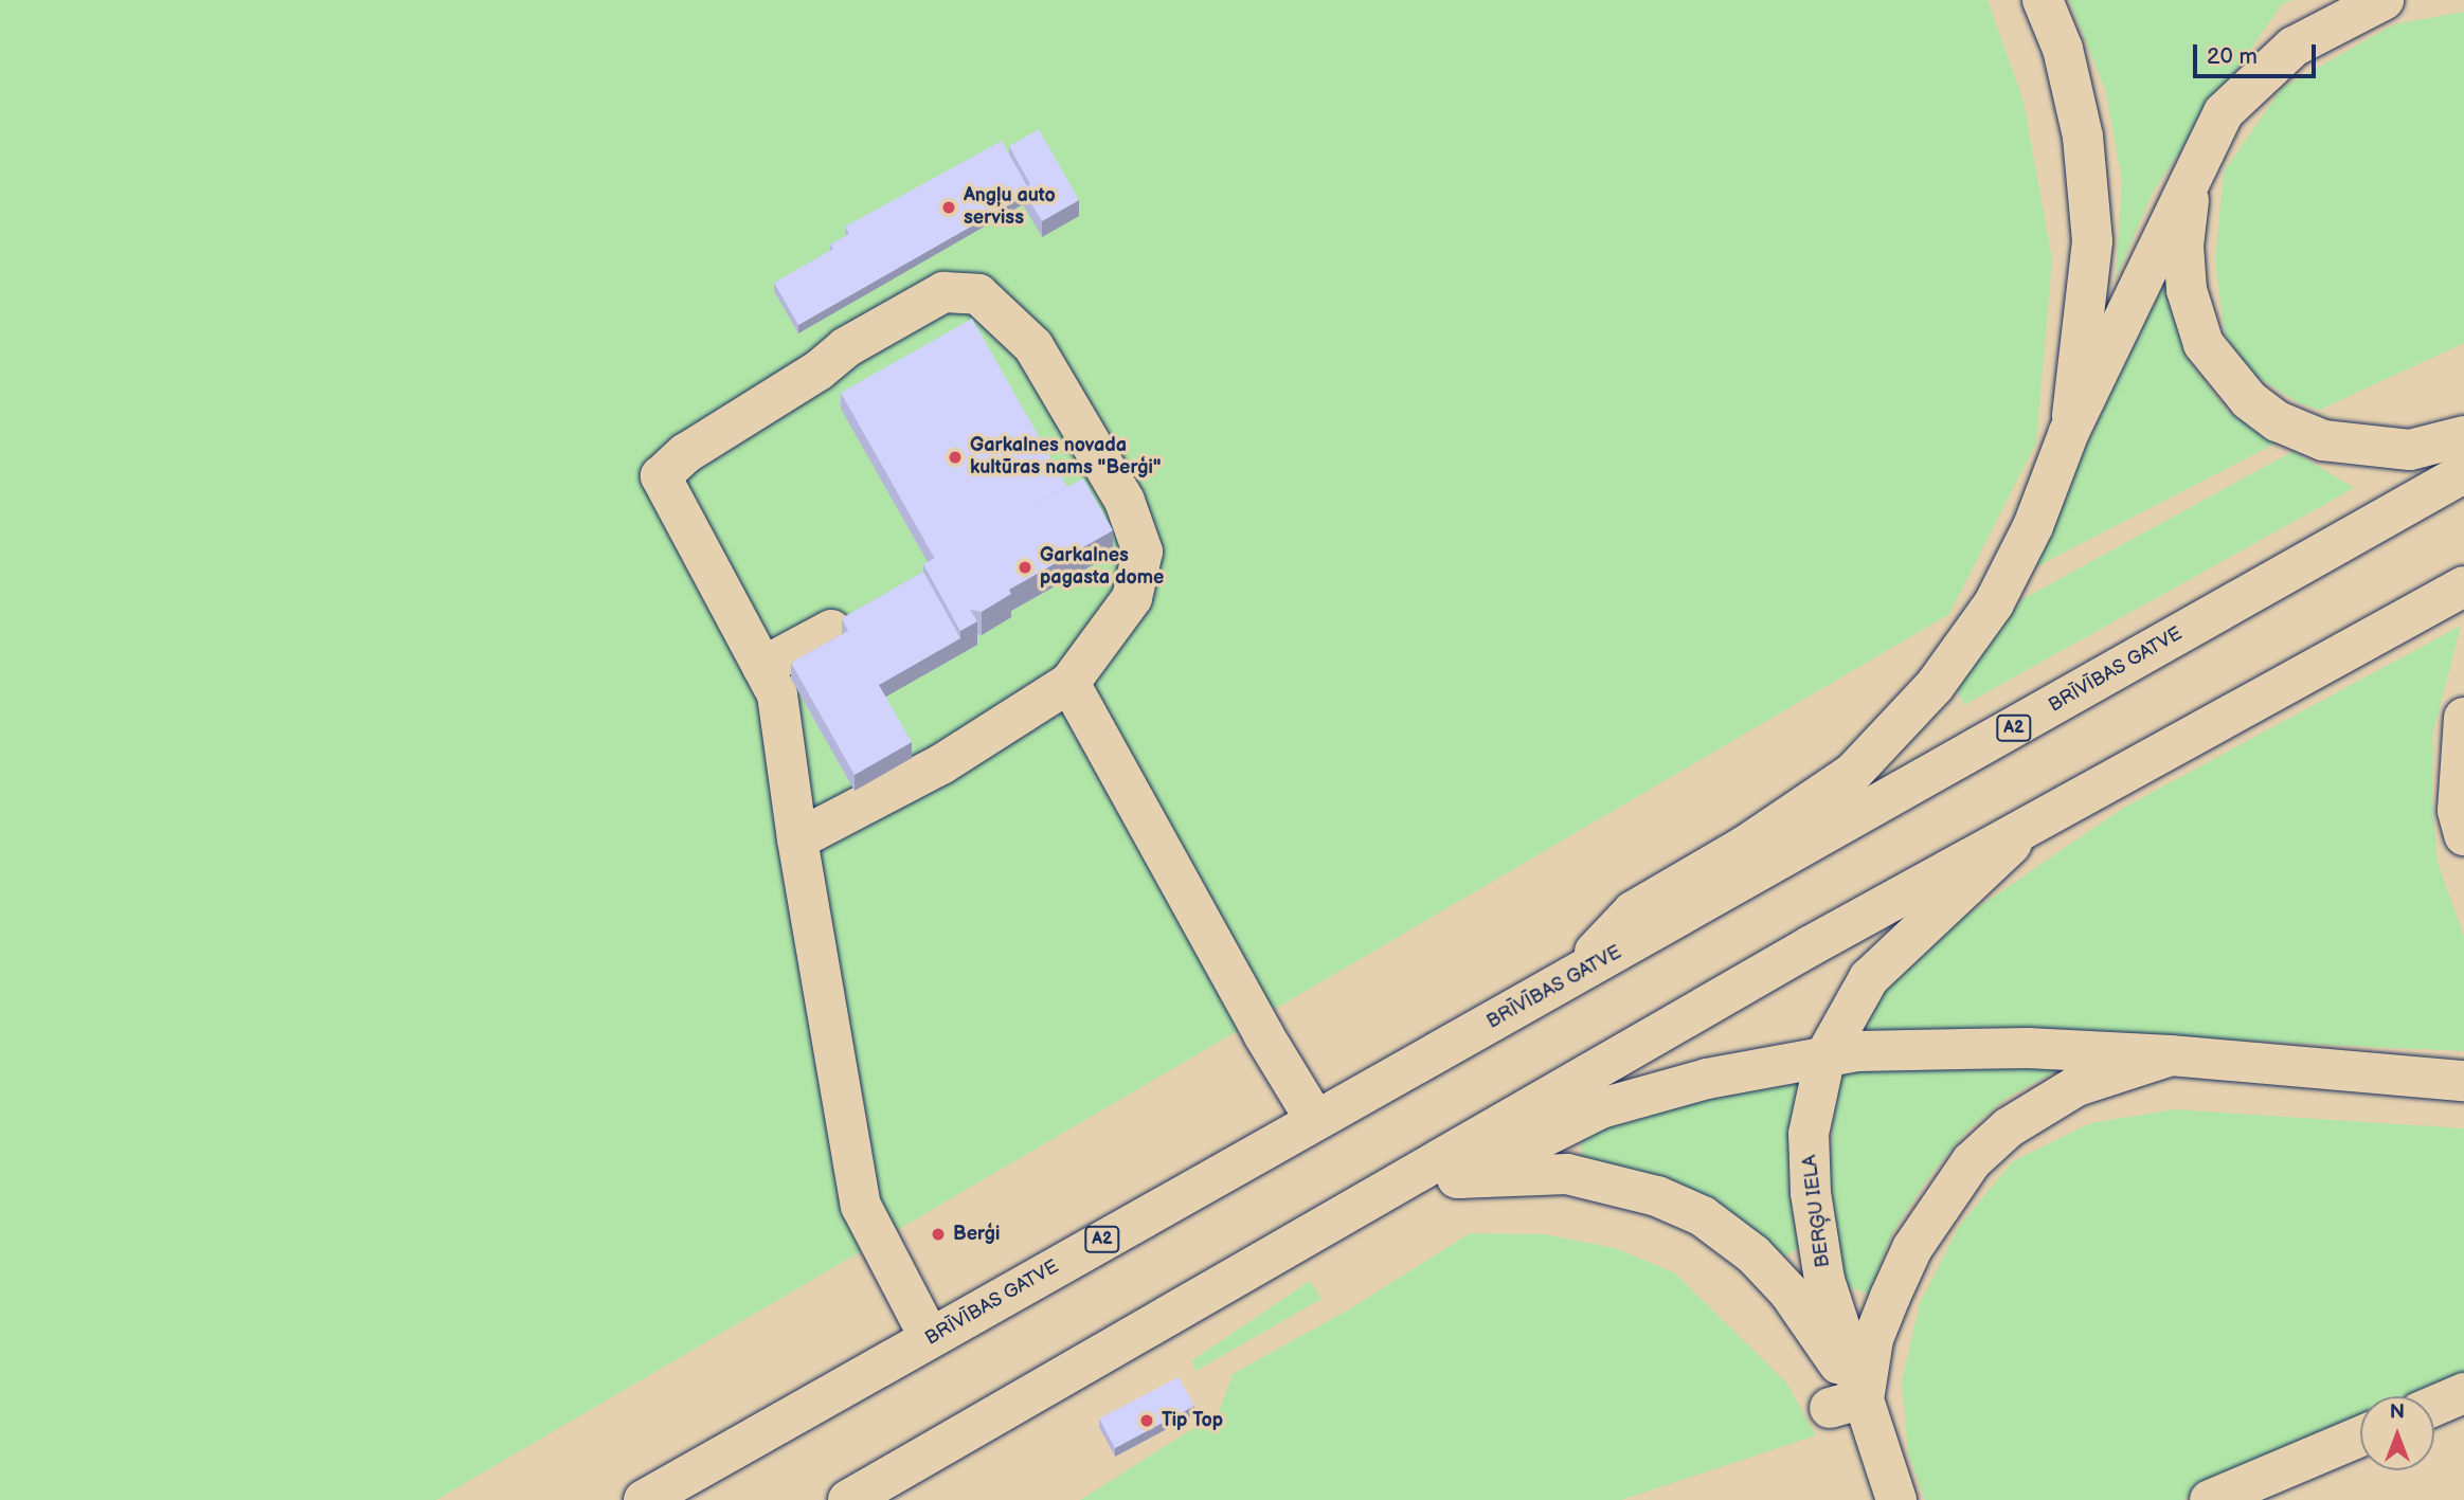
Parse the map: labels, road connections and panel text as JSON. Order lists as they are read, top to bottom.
{
  "streets": {
    "main road": ["BRĪVĪBAS GATVE", "A2", "BERĢU IELA"]
  },
  "places": [
    "Angļu auto serviss",
    "Garkalnes novada kultūras nams \"Berģi\"",
    "Garkalnes pagasta dome",
    "Berģi",
    "Tip Top"
  ],
  "scale_bar": "20 m",
  "north": "top"
}
